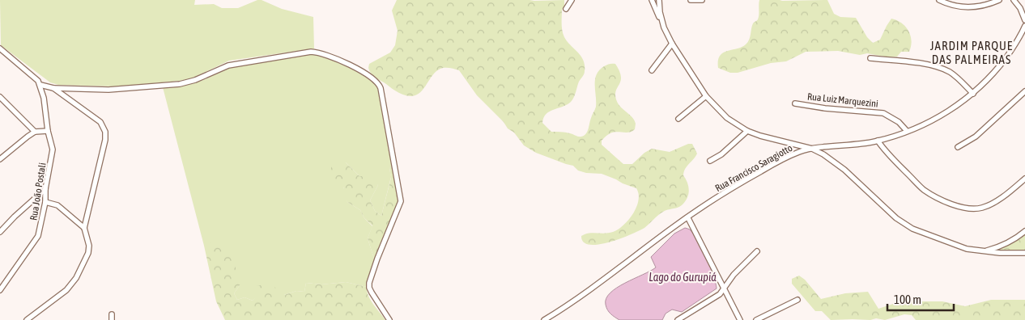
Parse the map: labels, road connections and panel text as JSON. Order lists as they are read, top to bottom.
{
  "streets": {
    "street": ["Rua Luiz Marquezini", "Rua Francisco Saragiotto", "Rua João Postali"]
  },
  "districts": ["JARDIM PARQUE DAS PALMEIRAS"],
  "water": ["Lago do Gurupiá"],
  "scale_bar": "100 m"
}
